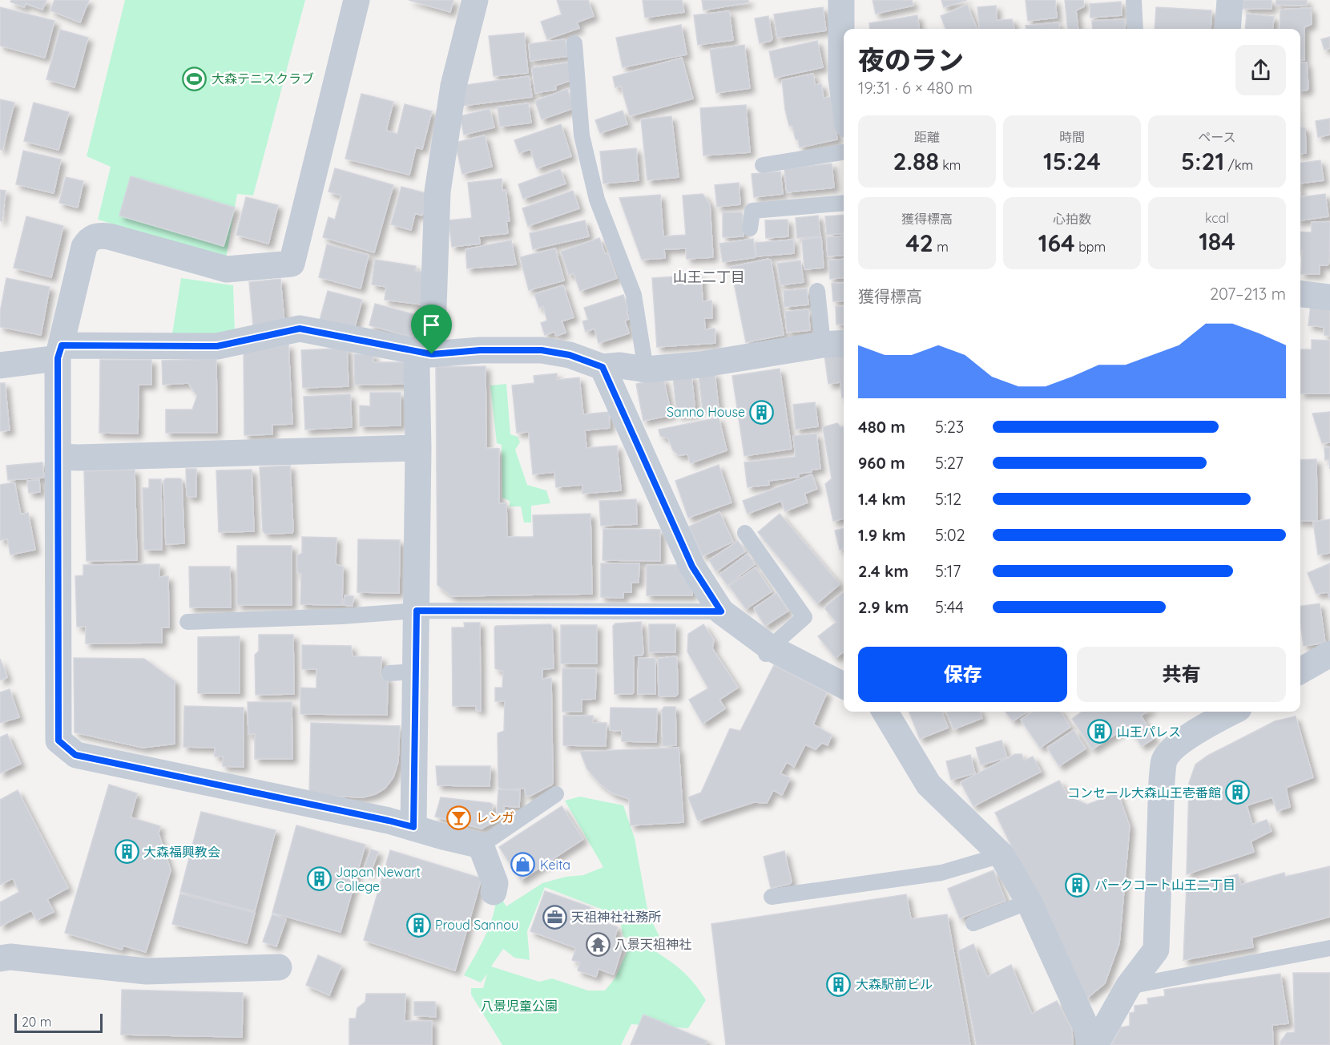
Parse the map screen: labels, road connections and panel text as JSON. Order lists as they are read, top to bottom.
{
  "districts": ["山王二丁目"],
  "parks": ["八景児童公園"],
  "places": {
    "sports": ["大森テニスクラブ"],
    "building": [
      "Sanno House",
      "山王パレス",
      "コンセール大森山王壱番館",
      "大森福興教会",
      "Japan Newart College",
      "パークコート山王二丁目",
      "Proud Sannou",
      "大森駅前ビル"
    ],
    "bar": ["レンガ"],
    "shop": ["Keita"],
    "office": ["天祖神社社務所"],
    "temple": ["八景天祖神社"]
  },
  "scale_bar": "20 m",
  "page": {
    "heading": ["夜のラン", "19:31 · 6 × 480 m"],
    "stats": [
      ["距離", "2.88 km"],
      ["時間", "15:24"],
      ["ペース", "5:21 /km"],
      ["獲得標高", "42 m"],
      ["心拍数", "164 bpm"],
      ["kcal", "184"]
    ],
    "chart": ["獲得標高", "207–213 m"],
    "list": [
      {
        "name": "480 m",
        "note": "5:23"
      },
      {
        "name": "960 m",
        "note": "5:27"
      },
      {
        "name": "1.4 km",
        "note": "5:12"
      },
      {
        "name": "1.9 km",
        "note": "5:02"
      },
      {
        "name": "2.4 km",
        "note": "5:17"
      },
      {
        "name": "2.9 km",
        "note": "5:44"
      }
    ],
    "buttons": ["保存", "共有"],
    "scale": "20 m"
  }
}
